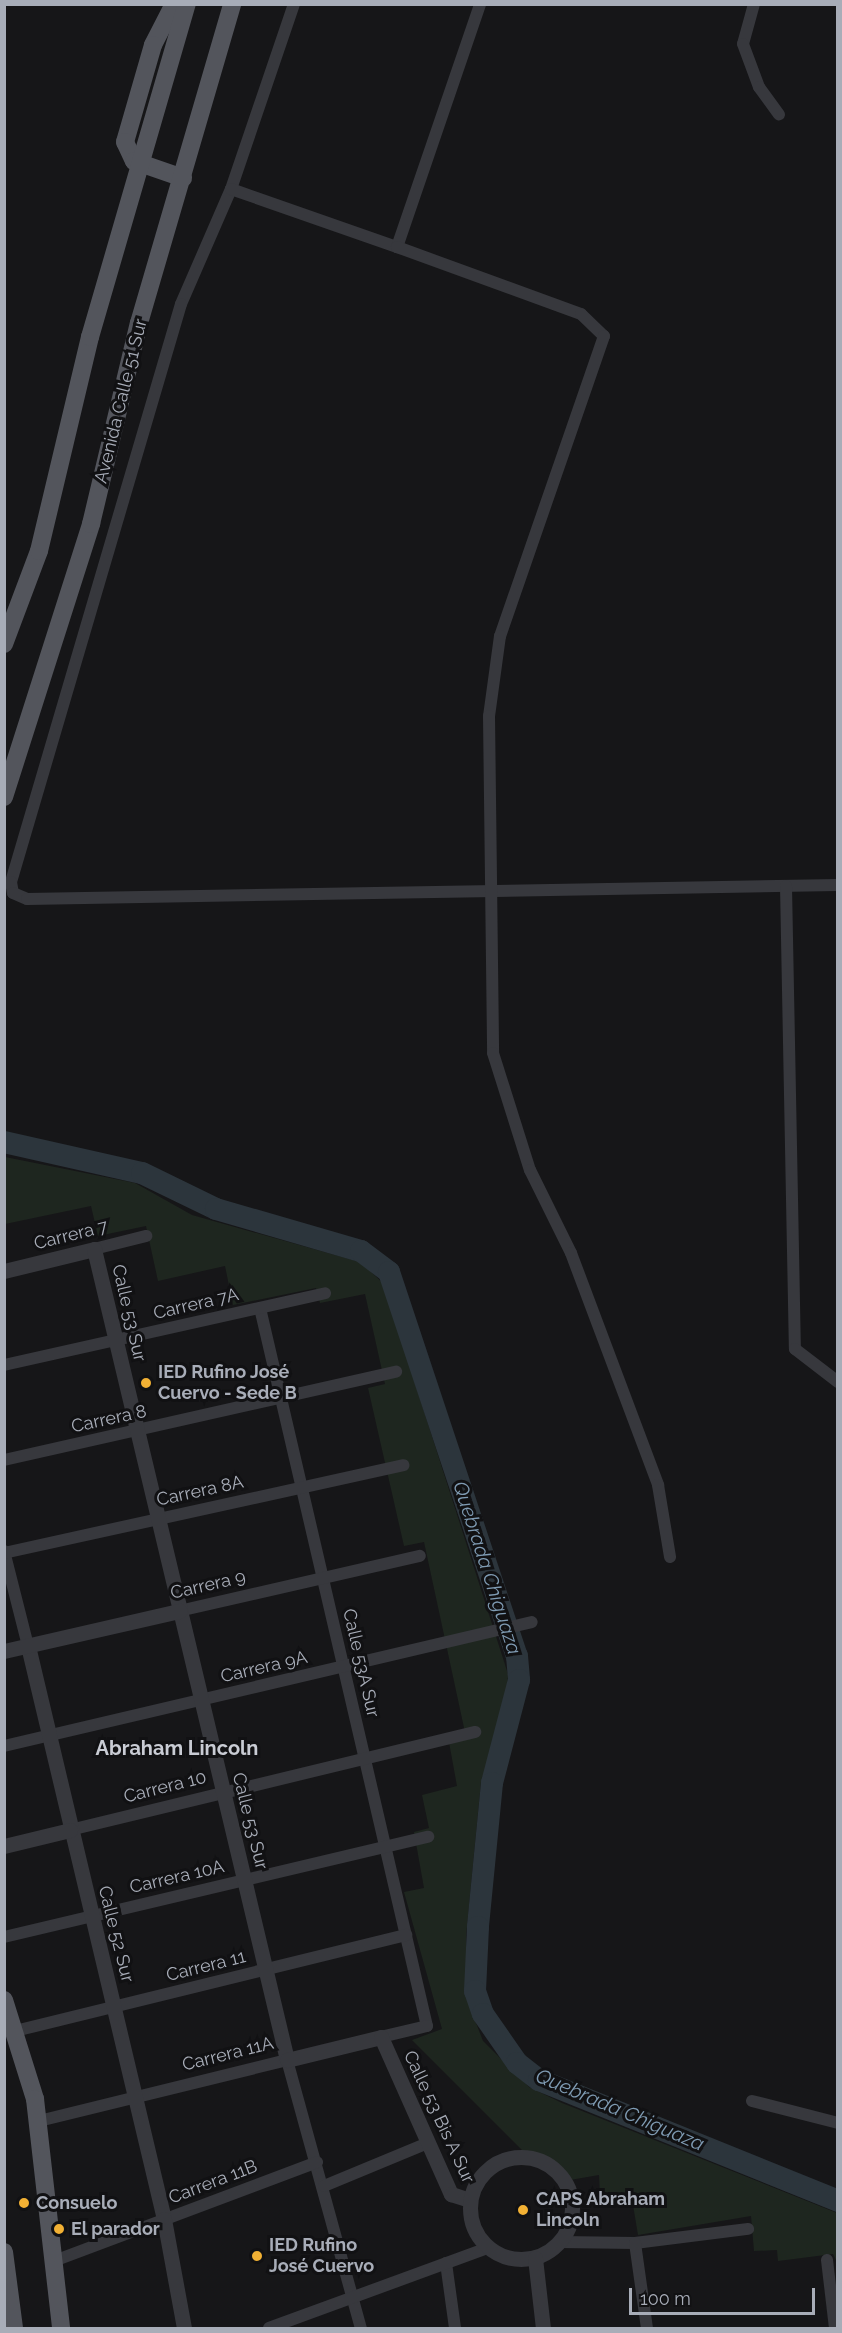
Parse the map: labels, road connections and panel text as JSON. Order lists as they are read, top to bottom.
{
  "streets": {
    "main road": ["Avenida Calle 51 Sur"],
    "street": [
      "Carrera 7",
      "Carrera 7A",
      "Calle 53 Sur",
      "Carrera 8",
      "Carrera 8A",
      "Carrera 9",
      "Calle 53A Sur",
      "Carrera 9A",
      "Carrera 10",
      "Carrera 10A",
      "Calle 52 Sur",
      "Carrera 11",
      "Carrera 11A",
      "Calle 53 Bis A Sur",
      "Carrera 11B"
    ]
  },
  "crossings": [
    ["Carrera 7", "Calle 53 Sur"],
    ["Carrera 7A", "Calle 53 Sur"],
    ["Carrera 7A", "Calle 53A Sur"],
    ["Calle 53 Sur", "Carrera 8"],
    ["Calle 53 Sur", "Carrera 8A"],
    ["Calle 53 Sur", "Carrera 9"],
    ["Calle 53 Sur", "Carrera 9A"],
    ["Calle 53 Sur", "Carrera 10"],
    ["Calle 53 Sur", "Carrera 10A"],
    ["Calle 53 Sur", "Carrera 11"],
    ["Calle 53 Sur", "Carrera 11A"],
    ["Calle 53 Sur", "Carrera 11B"],
    ["Carrera 8", "Calle 53A Sur"],
    ["Carrera 8A", "Calle 53A Sur"],
    ["Carrera 8A", "Calle 52 Sur"],
    ["Carrera 9", "Calle 53A Sur"],
    ["Carrera 9", "Calle 52 Sur"],
    ["Calle 53A Sur", "Carrera 9A"],
    ["Calle 53A Sur", "Carrera 10"],
    ["Calle 53A Sur", "Carrera 10A"],
    ["Calle 53A Sur", "Carrera 11"],
    ["Calle 53A Sur", "Carrera 11A"],
    ["Carrera 9A", "Calle 52 Sur"],
    ["Carrera 10", "Calle 52 Sur"],
    ["Carrera 10A", "Calle 52 Sur"],
    ["Calle 52 Sur", "Carrera 11"],
    ["Calle 52 Sur", "Carrera 11A"],
    ["Calle 52 Sur", "Carrera 11B"],
    ["Carrera 11A", "Calle 53 Bis A Sur"]
  ],
  "districts": ["Abraham Lincoln"],
  "water": ["Quebrada Chiguaza"],
  "places": [
    "IED Rufino José Cuervo - Sede B",
    "Consuelo",
    "CAPS Abraham Lincoln",
    "El parador",
    "IED Rufino José Cuervo"
  ],
  "scale_bar": "100 m"
}
